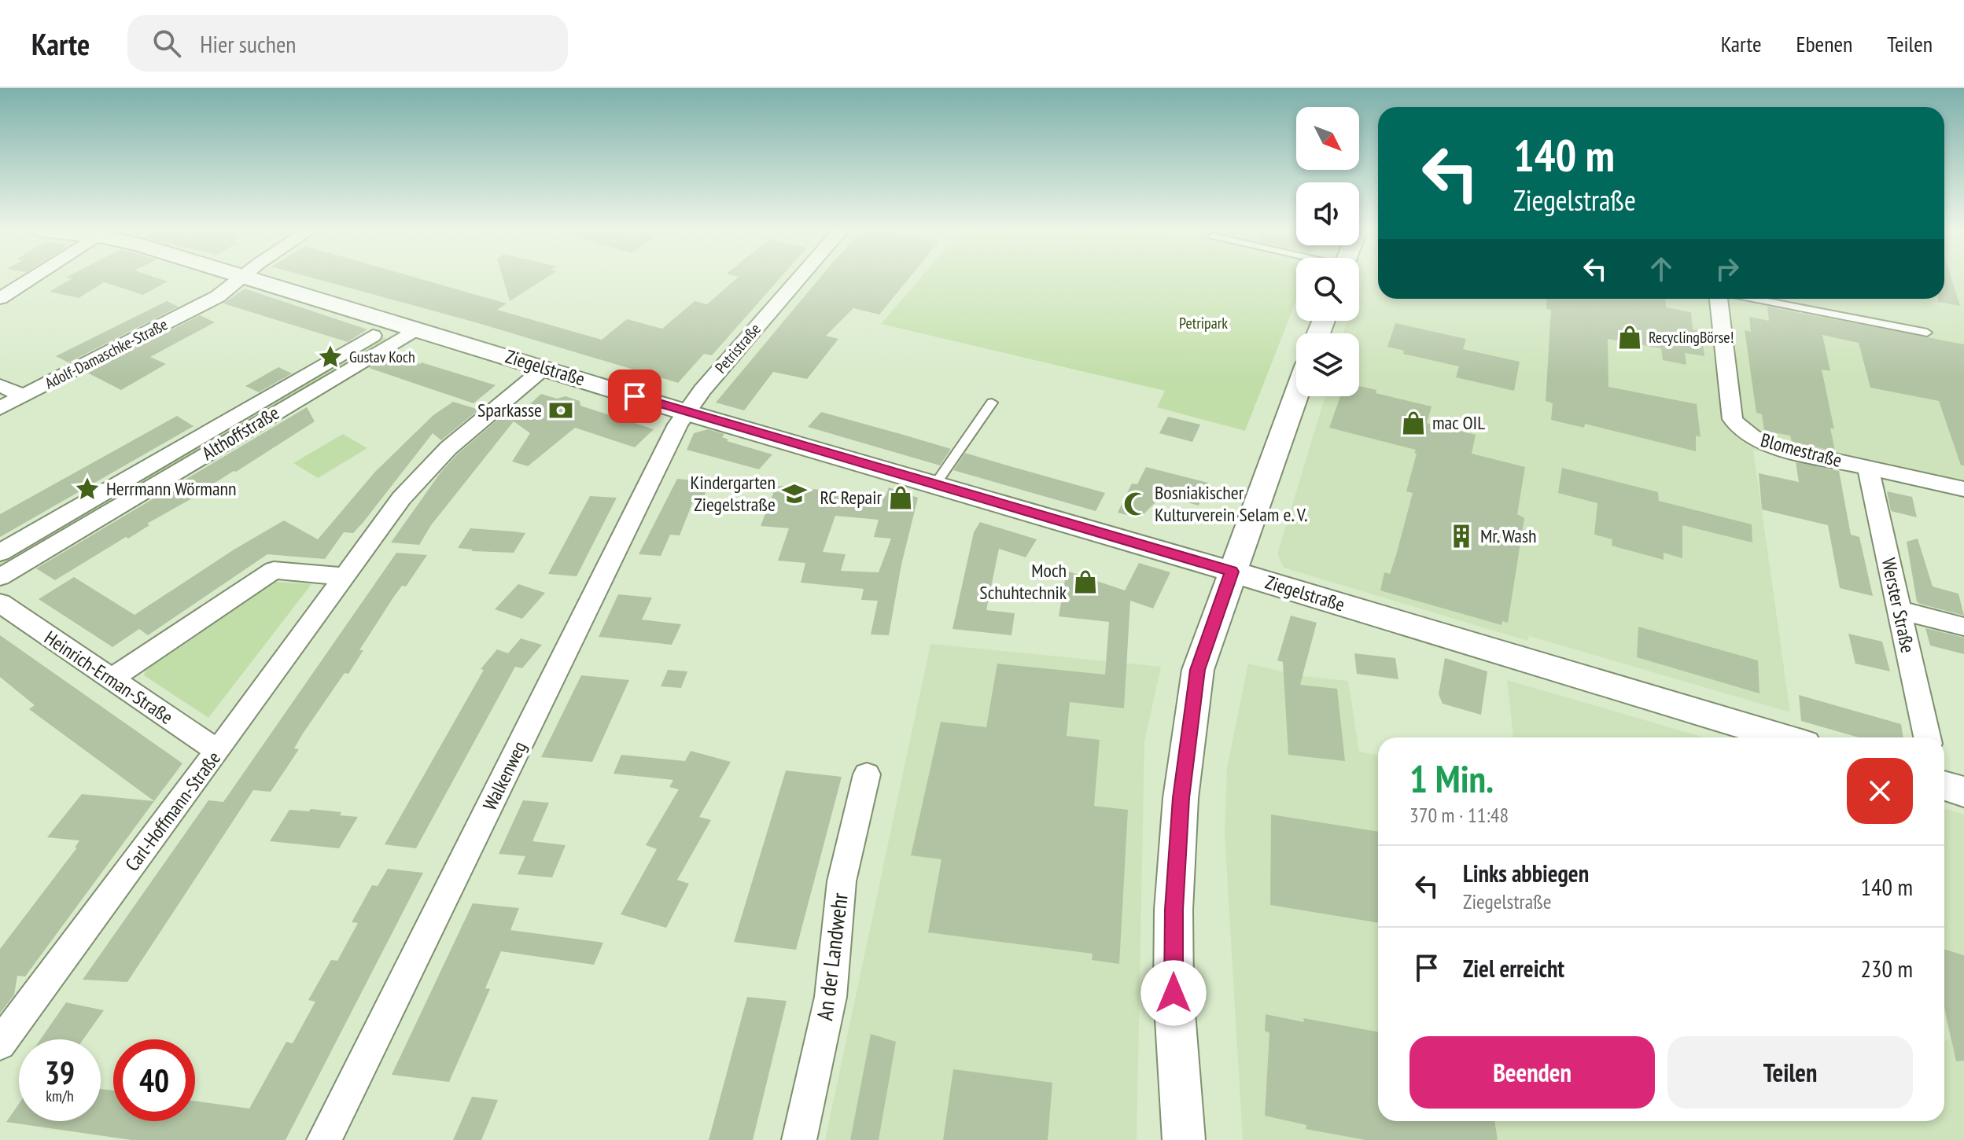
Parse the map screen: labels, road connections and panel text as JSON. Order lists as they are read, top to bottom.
{
  "streets": {
    "street": [
      "Petristraße",
      "Adolf-Damaschke-Straße",
      "Ziegelstraße",
      "Althoffstraße",
      "Blomestraße",
      "Werster Straße",
      "Heinrich-Erman-Straße",
      "Walkenweg",
      "Carl-Hoffmann-Straße",
      "An der Landwehr"
    ]
  },
  "crossings": [
    ["Petristraße", "Ziegelstraße"],
    ["Petristraße", "Walkenweg"],
    ["Ziegelstraße", "Althoffstraße"],
    ["Ziegelstraße", "Walkenweg"],
    ["Ziegelstraße", "Carl-Hoffmann-Straße"],
    ["Blomestraße", "Werster Straße"],
    ["Heinrich-Erman-Straße", "Carl-Hoffmann-Straße"]
  ],
  "parks": ["Petripark"],
  "places": {
    "shop": [
      "RecyclingBörse!",
      "mac OIL",
      "RC Repair",
      "Moch Schuhtechnik"
    ],
    "place": ["Gustav Koch", "Herrmann Wörmann"],
    "bank": ["Sparkasse"],
    "school or university": ["Kindergarten Ziegelstraße"],
    "mosque": ["Bosniakischer Kulturverein Selam e. V."],
    "building": ["Mr. Wash"]
  },
  "north": "bottom right",
  "page": {
    "header": "Karte",
    "search": "Hier suchen",
    "nav": ["Karte", "Ebenen", "Teilen"],
    "turn": ["140 m", "Ziegelstraße"],
    "heading": ["1 Min.", "370 m · 11:48"],
    "list": [
      {
        "name": "Links abbiegen",
        "note": "Ziegelstraße",
        "value": "140 m"
      },
      {
        "name": "Ziel erreicht",
        "value": "230 m"
      }
    ],
    "buttons": ["Beenden", "Teilen"],
    "speed": "39 km/h",
    "limit": "40"
  }
}
